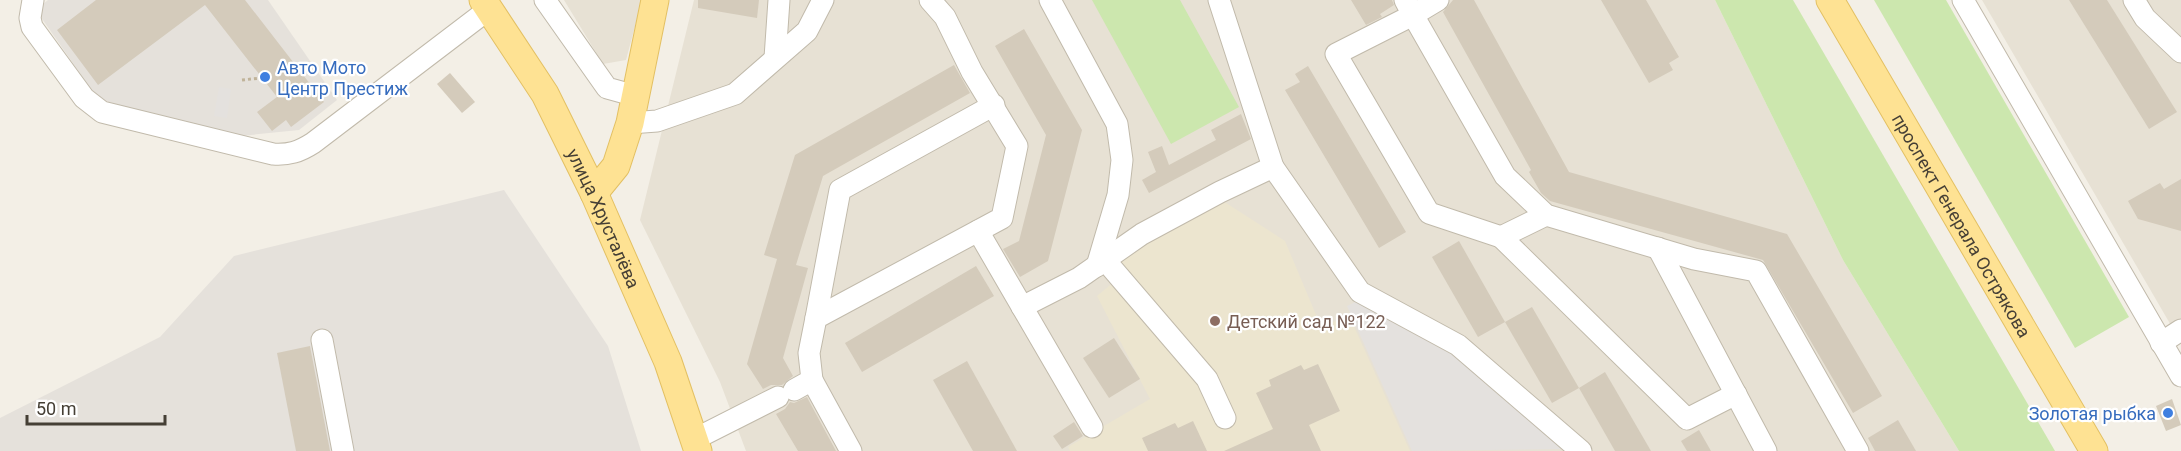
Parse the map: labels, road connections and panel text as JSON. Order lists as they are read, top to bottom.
{
  "streets": {
    "main road": ["улица Хрусталёва", "проспект Генерала Острякова"]
  },
  "places": ["Авто Мото Центр Престиж", "Детский сад №122", "Золотая рыбка"],
  "scale_bar": "50 m"
}
